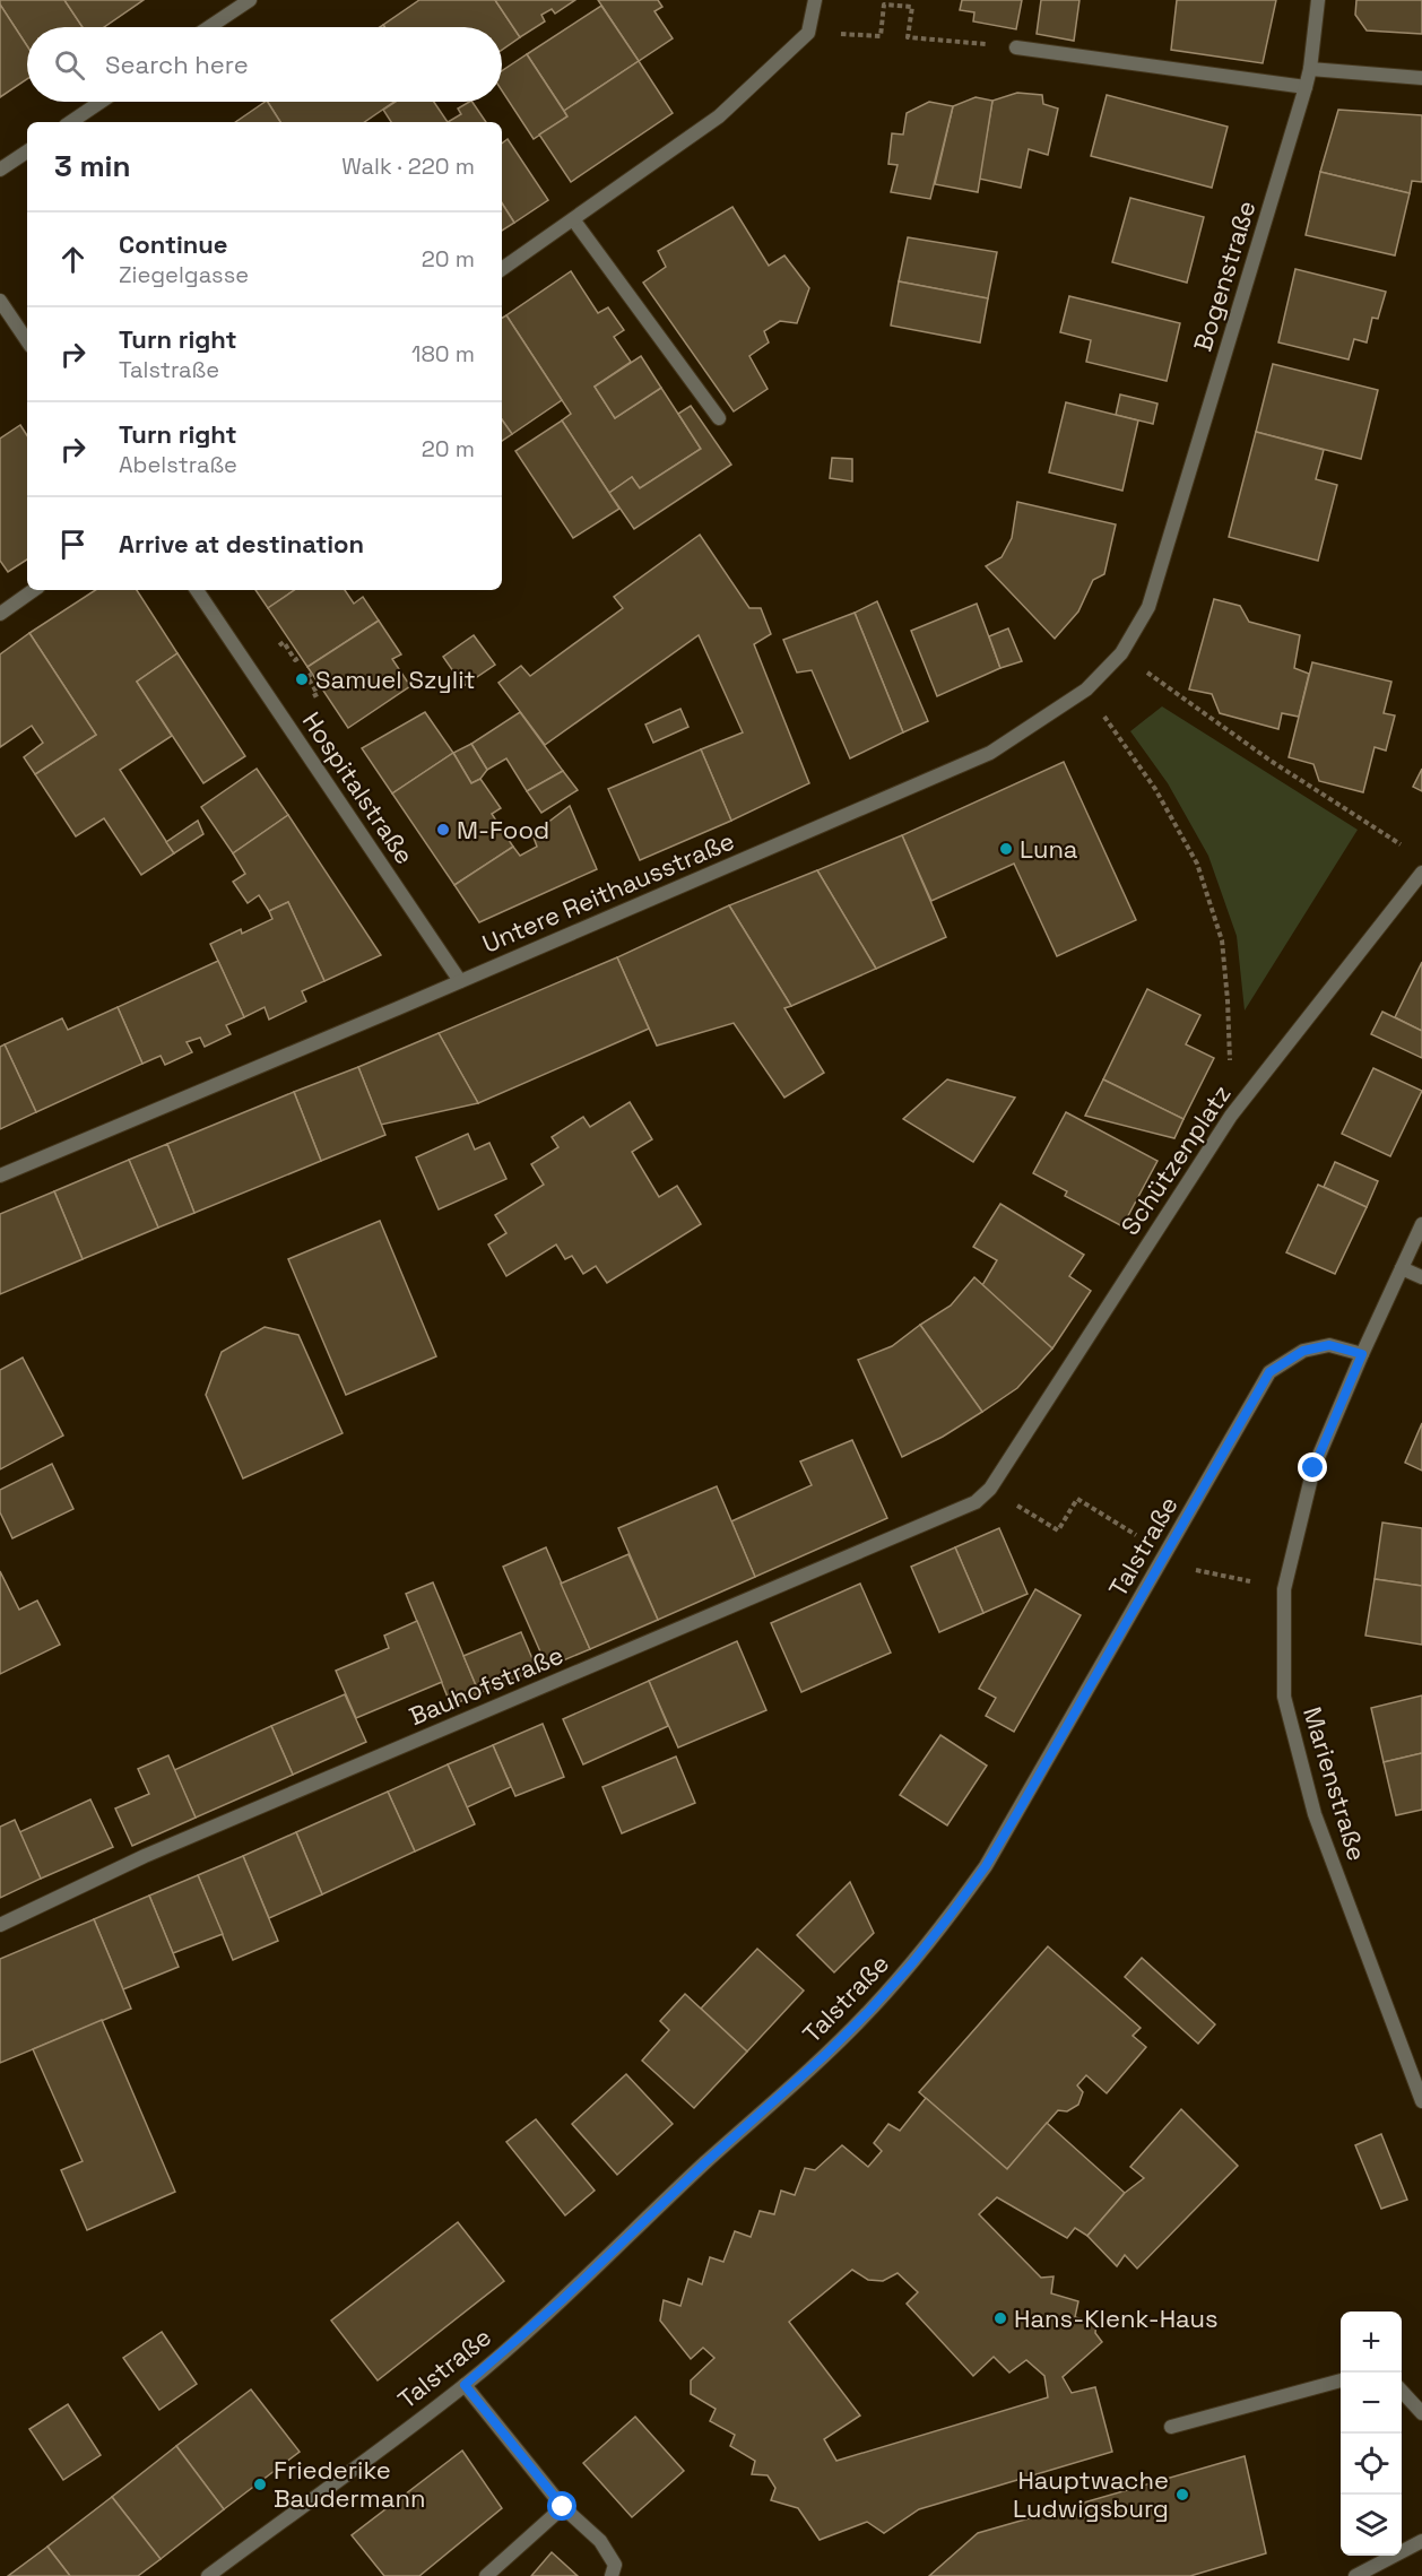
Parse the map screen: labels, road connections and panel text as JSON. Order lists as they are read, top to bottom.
{
  "streets": {
    "street": [
      "Bogenstraße",
      "Hospitalstraße",
      "Untere Reithausstraße",
      "Schützenplatz",
      "Talstraße",
      "Bauhofstraße",
      "Marienstraße"
    ]
  },
  "crossings": [
    ["Bogenstraße", "Untere Reithausstraße"],
    ["Hospitalstraße", "Untere Reithausstraße"],
    ["Schützenplatz", "Bauhofstraße"],
    ["Talstraße", "Marienstraße"]
  ],
  "places": [
    "Samuel Szylit",
    "M-Food",
    "Luna",
    "Hans-Klenk-Haus",
    "Friederike Baudermann",
    "Hauptwache Ludwigsburg"
  ],
  "page": {
    "search": "Search here",
    "heading": ["3 min", "Walk · 220 m"],
    "list": [
      ["Continue", "Ziegelgasse", "20 m"],
      ["Turn right", "Talstraße", "180 m"],
      ["Turn right", "Abelstraße", "20 m"],
      "Arrive at destination"
    ],
    "map_buttons": ["+", "−"]
  }
}
